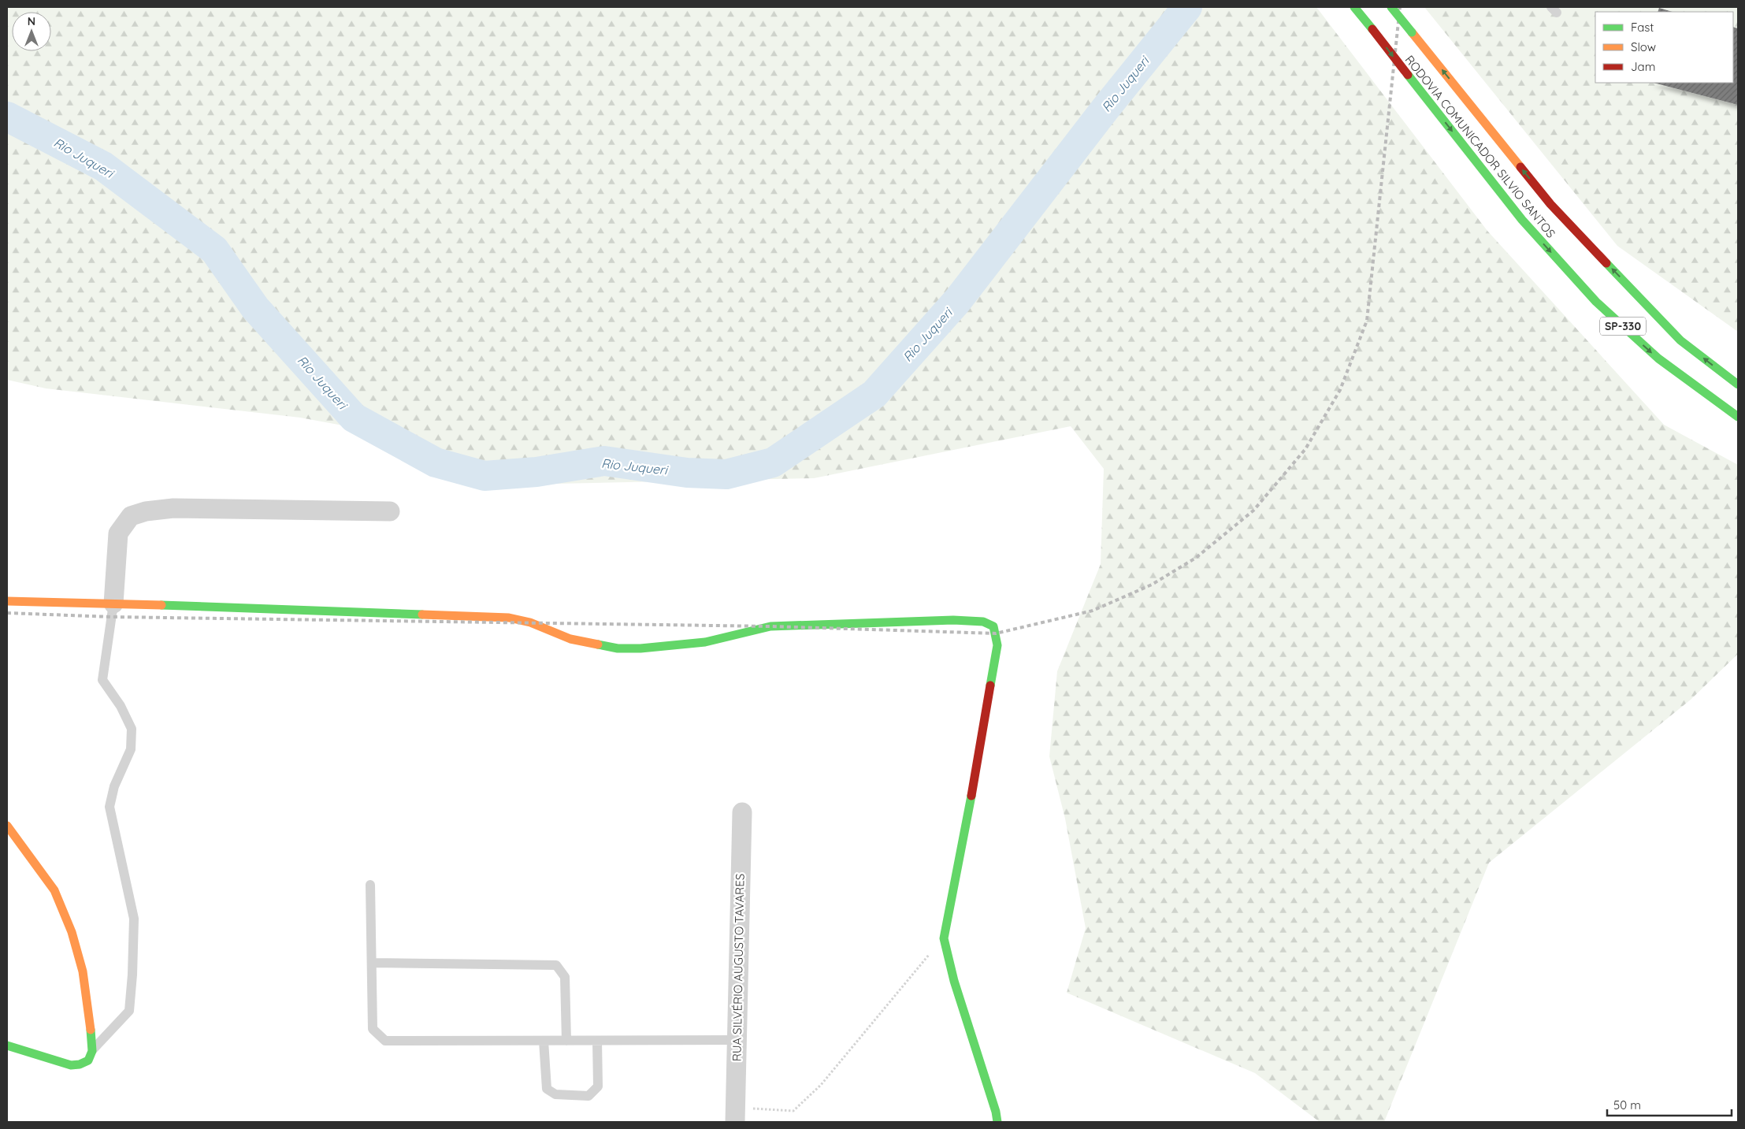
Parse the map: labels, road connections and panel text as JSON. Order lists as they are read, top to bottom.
{
  "streets": {
    "main road": ["RODOVIA COMUNICADOR SILVIO SANTOS", "SP-330"],
    "street": ["RUA SILVÉRIO AUGUSTO TAVARES"]
  },
  "water": ["Rio Juqueri"],
  "legend": ["Fast", "Slow", "Jam"],
  "scale_bar": "50 m",
  "north": "top"
}
